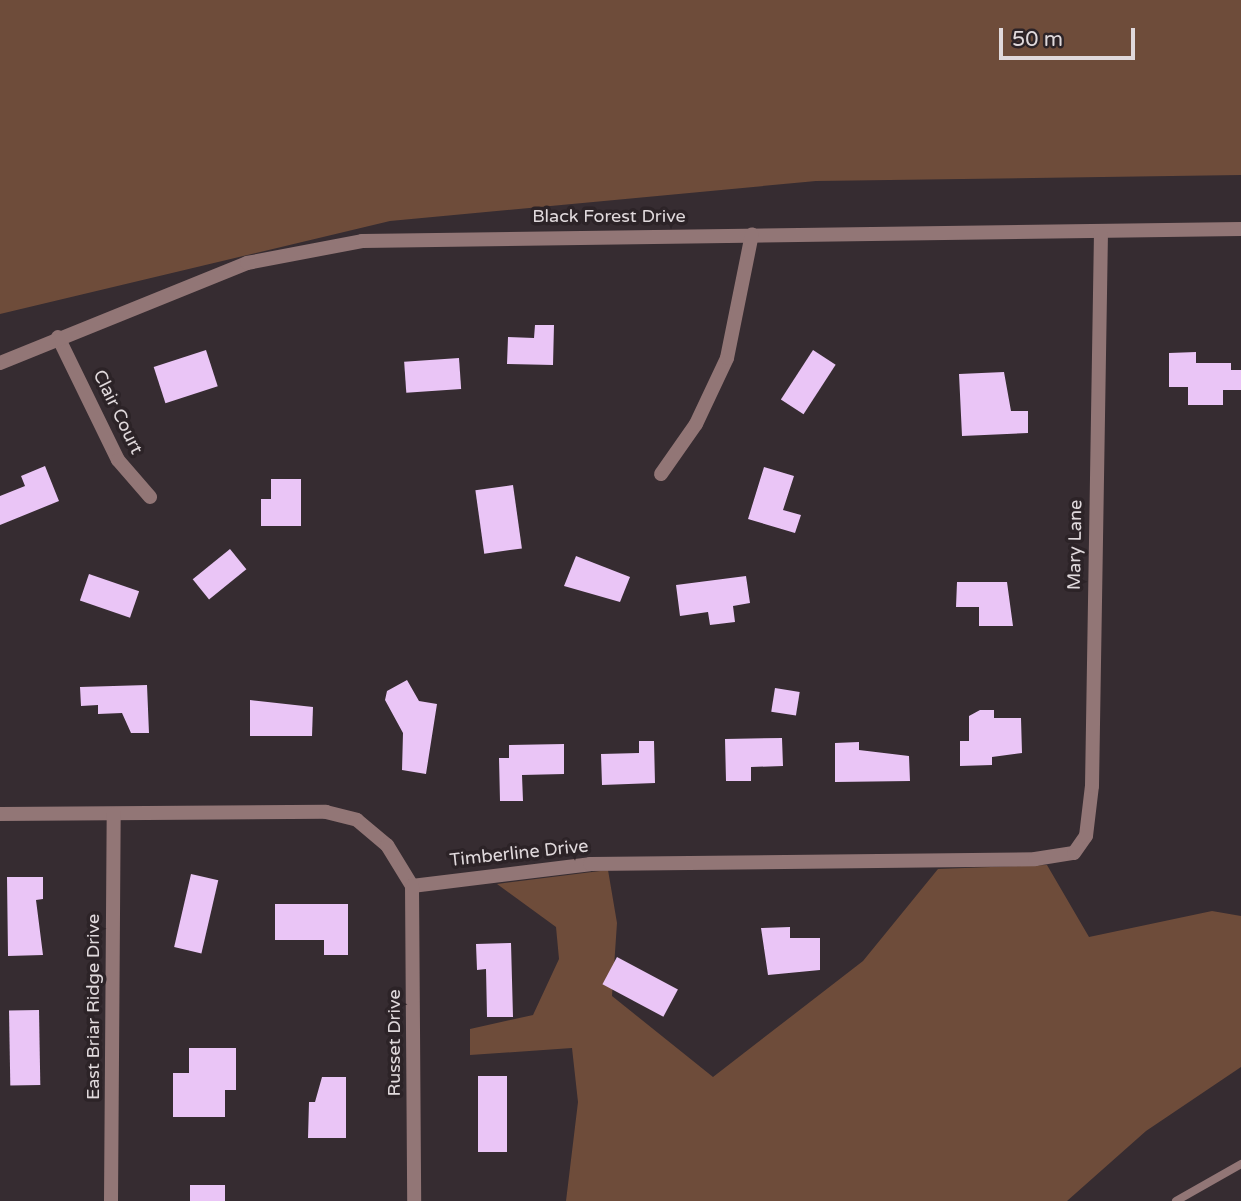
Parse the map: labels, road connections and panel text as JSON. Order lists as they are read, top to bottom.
{
  "streets": {
    "street": [
      "Black Forest Drive",
      "Clair Court",
      "Mary Lane",
      "Timberline Drive",
      "East Briar Ridge Drive",
      "Russet Drive"
    ]
  },
  "crossings": [
    ["Black Forest Drive", "Clair Court"],
    ["Black Forest Drive", "Mary Lane"],
    ["Mary Lane", "Timberline Drive"],
    ["Timberline Drive", "Russet Drive"]
  ],
  "scale_bar": "50 m"
}
